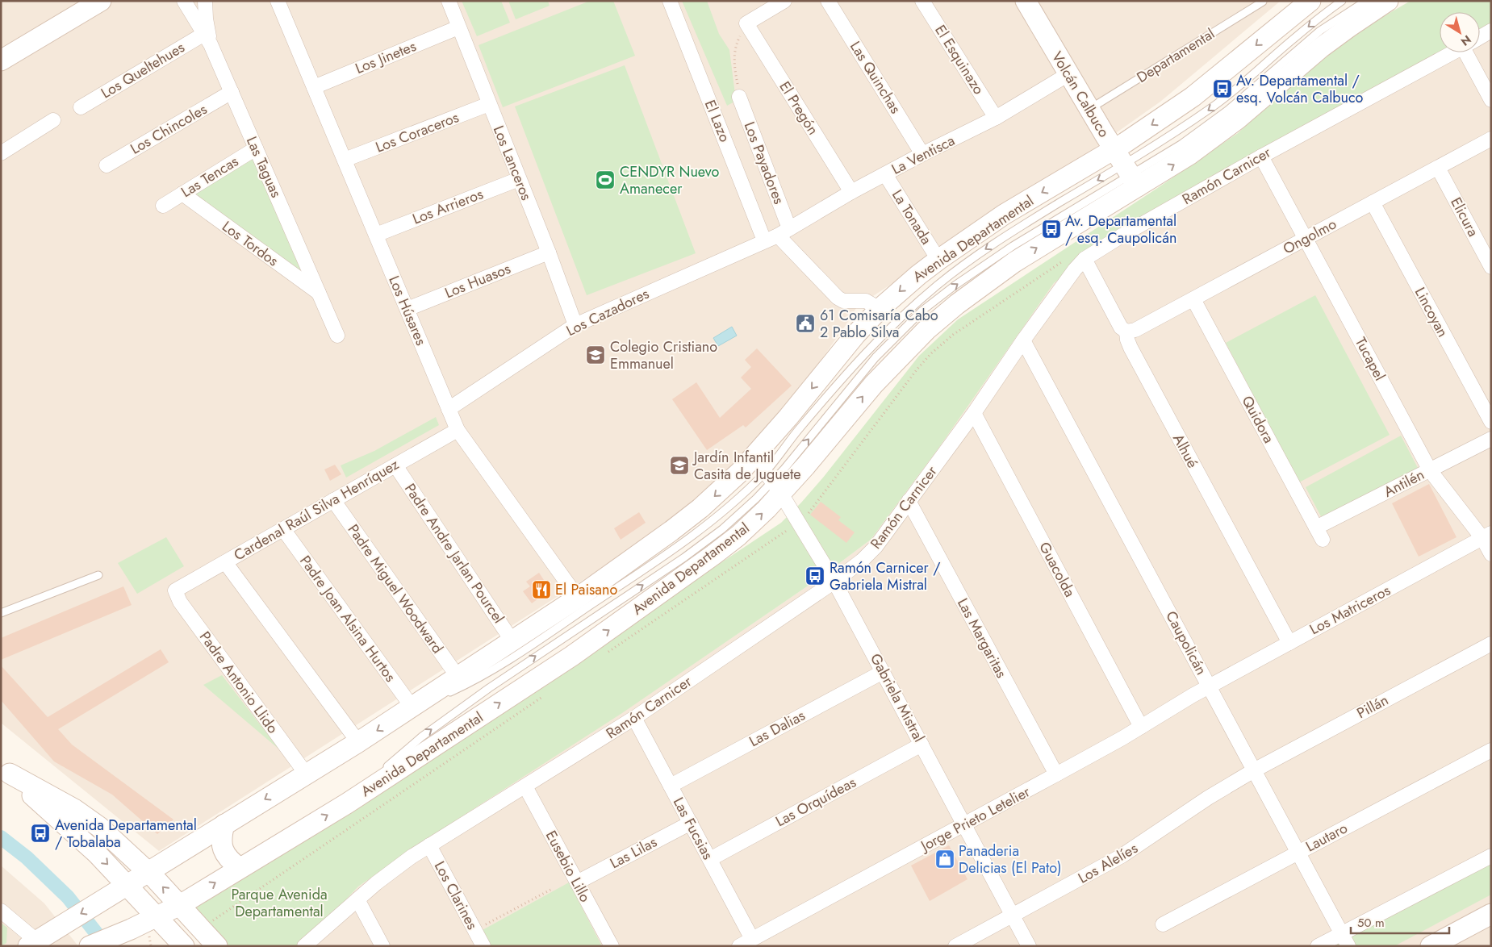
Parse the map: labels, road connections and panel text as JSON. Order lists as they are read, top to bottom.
{
  "streets": {
    "main road": ["Volcán Calbuco", "Avenida Departamental"],
    "street": [
      "Los Jinetes",
      "El Esquinazo",
      "Los Queltehues",
      "Las Quinchas",
      "El Pregón",
      "El Lazo",
      "Los Chincoles",
      "Los Coraceros",
      "La Ventisca",
      "Los Lanceros",
      "Los Payadores",
      "Las Taguas",
      "Ramón Carnicer",
      "Las Tencas",
      "Los Arrieros",
      "La Tonada",
      "Elicura",
      "Ongolmo",
      "Los Tordos",
      "Los Huasos",
      "Los Húsares",
      "Los Cazadores",
      "Lincoyan",
      "Tucapel",
      "Quidora",
      "Alhué",
      "Antilén",
      "Cardenal Raúl Silva Henríquez",
      "Padre Andre Jarlan Pourcel",
      "Guacolda",
      "Padre Miguel Woodward",
      "Los Matriceros",
      "Padre Joan Alsina Hurtos",
      "Las Margaritas",
      "Caupolicán",
      "Padre Antonio Llido",
      "Gabriela Mistral",
      "Pillán",
      "Las Dalias",
      "Las Orquídeas",
      "Jorge Prieto Letelier",
      "Las Fucsias",
      "Lautaro",
      "Las Lilas",
      "Los Alelíes",
      "Eusebio Lillo",
      "Los Clarines"
    ],
    "lane": ["Departamental"]
  },
  "crossings": [
    ["Departamental", "Volcán Calbuco"],
    ["Los Jinetes", "Los Lanceros"],
    ["Los Jinetes", "Los Húsares"],
    ["El Esquinazo", "La Ventisca"],
    ["Los Queltehues", "Las Taguas"],
    ["Las Quinchas", "La Ventisca"],
    ["Volcán Calbuco", "La Ventisca"],
    ["Volcán Calbuco", "Avenida Departamental"],
    ["El Pregón", "La Ventisca"],
    ["El Lazo", "La Ventisca"],
    ["El Lazo", "Los Payadores"],
    ["El Lazo", "Avenida Departamental"],
    ["El Lazo", "Los Cazadores"],
    ["Los Chincoles", "Las Taguas"],
    ["Los Coraceros", "Los Lanceros"],
    ["Los Coraceros", "Los Húsares"],
    ["La Ventisca", "Los Payadores"],
    ["La Ventisca", "La Tonada"],
    ["La Ventisca", "Los Cazadores"],
    ["Los Lanceros", "Los Arrieros"],
    ["Los Lanceros", "Los Huasos"],
    ["Los Lanceros", "Los Cazadores"],
    ["Los Payadores", "Los Cazadores"],
    ["Las Taguas", "Las Tencas"],
    ["Las Taguas", "Los Tordos"],
    ["Ramón Carnicer", "Tucapel"],
    ["Ramón Carnicer", "Alhué"],
    ["Ramón Carnicer", "Guacolda"],
    ["Ramón Carnicer", "Las Margaritas"],
    ["Ramón Carnicer", "Caupolicán"],
    ["Ramón Carnicer", "Gabriela Mistral"],
    ["Ramón Carnicer", "Las Fucsias"],
    ["Ramón Carnicer", "Eusebio Lillo"],
    ["Ramón Carnicer", "Los Clarines"],
    ["Las Tencas", "Los Tordos"],
    ["Los Arrieros", "Los Húsares"],
    ["La Tonada", "Avenida Departamental"],
    ["Elicura", "Ongolmo"],
    ["Ongolmo", "Lincoyan"],
    ["Ongolmo", "Tucapel"],
    ["Ongolmo", "Quidora"],
    ["Ongolmo", "Alhué"],
    ["Avenida Departamental", "Los Húsares"],
    ["Avenida Departamental", "Padre Andre Jarlan Pourcel"],
    ["Avenida Departamental", "Padre Miguel Woodward"],
    ["Avenida Departamental", "Padre Joan Alsina Hurtos"],
    ["Avenida Departamental", "Padre Antonio Llido"],
    ["Avenida Departamental", "Gabriela Mistral"],
    ["Los Huasos", "Los Húsares"],
    ["Los Húsares", "Los Cazadores"],
    ["Los Húsares", "Cardenal Raúl Silva Henríquez"],
    ["Tucapel", "Antilén"],
    ["Tucapel", "Los Matriceros"],
    ["Quidora", "Antilén"],
    ["Alhué", "Los Matriceros"],
    ["Cardenal Raúl Silva Henríquez", "Padre Andre Jarlan Pourcel"],
    ["Cardenal Raúl Silva Henríquez", "Padre Miguel Woodward"],
    ["Cardenal Raúl Silva Henríquez", "Padre Joan Alsina Hurtos"],
    ["Cardenal Raúl Silva Henríquez", "Padre Antonio Llido"],
    ["Guacolda", "Jorge Prieto Letelier"],
    ["Los Matriceros", "Caupolicán"],
    ["Los Matriceros", "Jorge Prieto Letelier"],
    ["Las Margaritas", "Jorge Prieto Letelier"],
    ["Caupolicán", "Pillán"],
    ["Caupolicán", "Jorge Prieto Letelier"],
    ["Caupolicán", "Lautaro"],
    ["Caupolicán", "Los Alelíes"],
    ["Gabriela Mistral", "Las Dalias"],
    ["Gabriela Mistral", "Las Orquídeas"],
    ["Gabriela Mistral", "Jorge Prieto Letelier"],
    ["Gabriela Mistral", "Los Alelíes"],
    ["Pillán", "Los Alelíes"],
    ["Las Dalias", "Las Fucsias"],
    ["Las Orquídeas", "Las Fucsias"],
    ["Jorge Prieto Letelier", "Las Fucsias"],
    ["Las Fucsias", "Las Lilas"],
    ["Las Lilas", "Eusebio Lillo"]
  ],
  "parks": ["Parque Avenida Departamental"],
  "places": {
    "bus stop": [
      "Av. Departamental / esq. Volcán Calbuco",
      "Av. Departamental / esq. Caupolicán",
      "Ramón Carnicer / Gabriela Mistral",
      "Avenida Departamental / Tobalaba"
    ],
    "sports": ["CENDYR Nuevo Amanecer"],
    "public building": ["61 Comisaría Cabo 2 Pablo Silva"],
    "school or university": ["Colegio Cristiano Emmanuel", "Jardín Infantil Casita de Juguete"],
    "restaurant": ["El Paisano"],
    "shop": ["Panaderia Delicias (El Pato)"]
  },
  "scale_bar": "50 m",
  "north": "bottom right"
}
